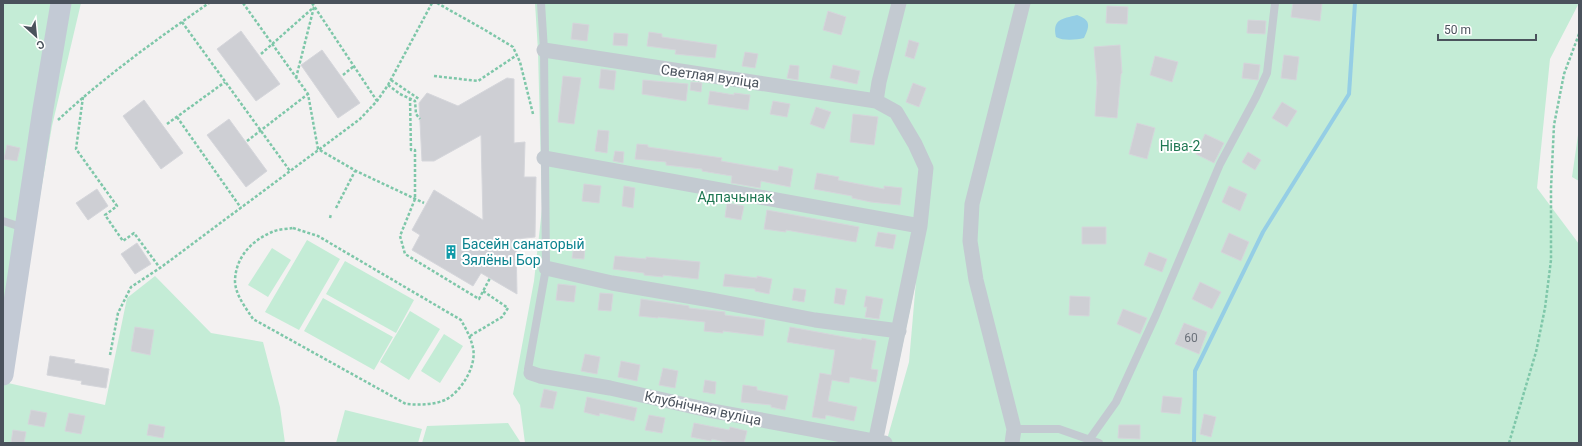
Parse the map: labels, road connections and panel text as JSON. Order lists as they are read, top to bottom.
{
  "streets": {
    "street": ["Светлая вуліца", "Клубнічная вуліца"]
  },
  "parks": ["Ніва-2", "Адпачынак"],
  "places": {
    "building": ["Басейн санаторый Зялёны Бор"]
  },
  "house_numbers": ["60"],
  "scale_bar": "50 m",
  "north": "bottom right"
}
